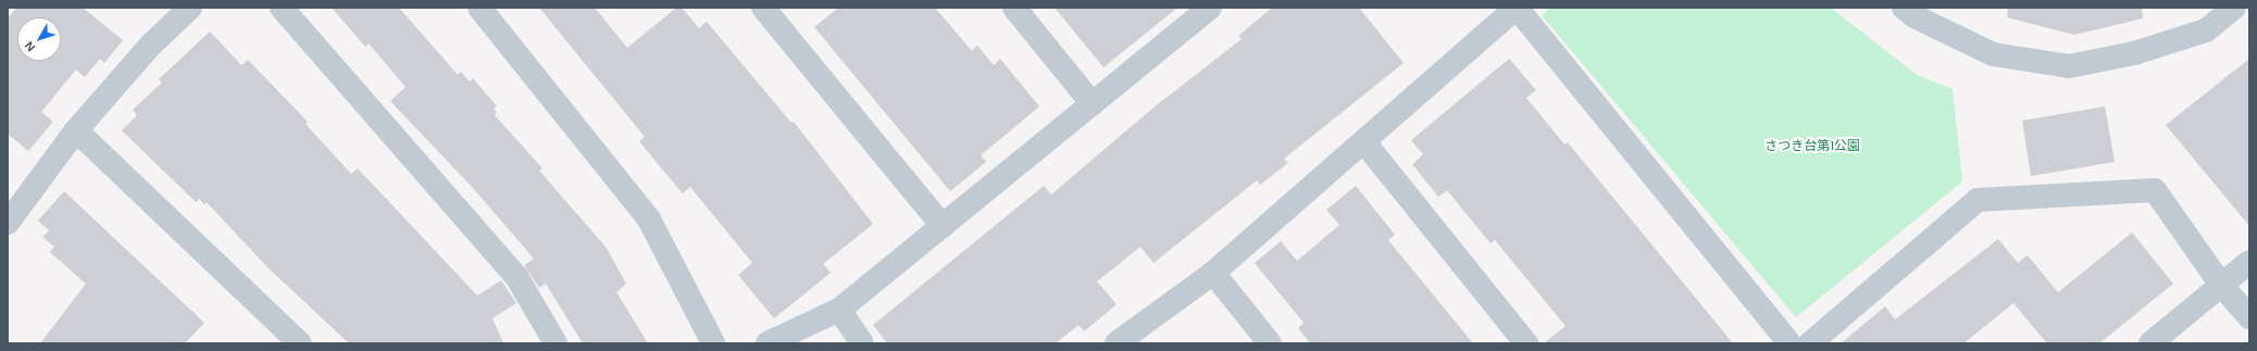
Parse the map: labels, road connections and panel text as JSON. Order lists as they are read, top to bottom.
{
  "parks": ["さつき台第1公園"],
  "north": "bottom left"
}
